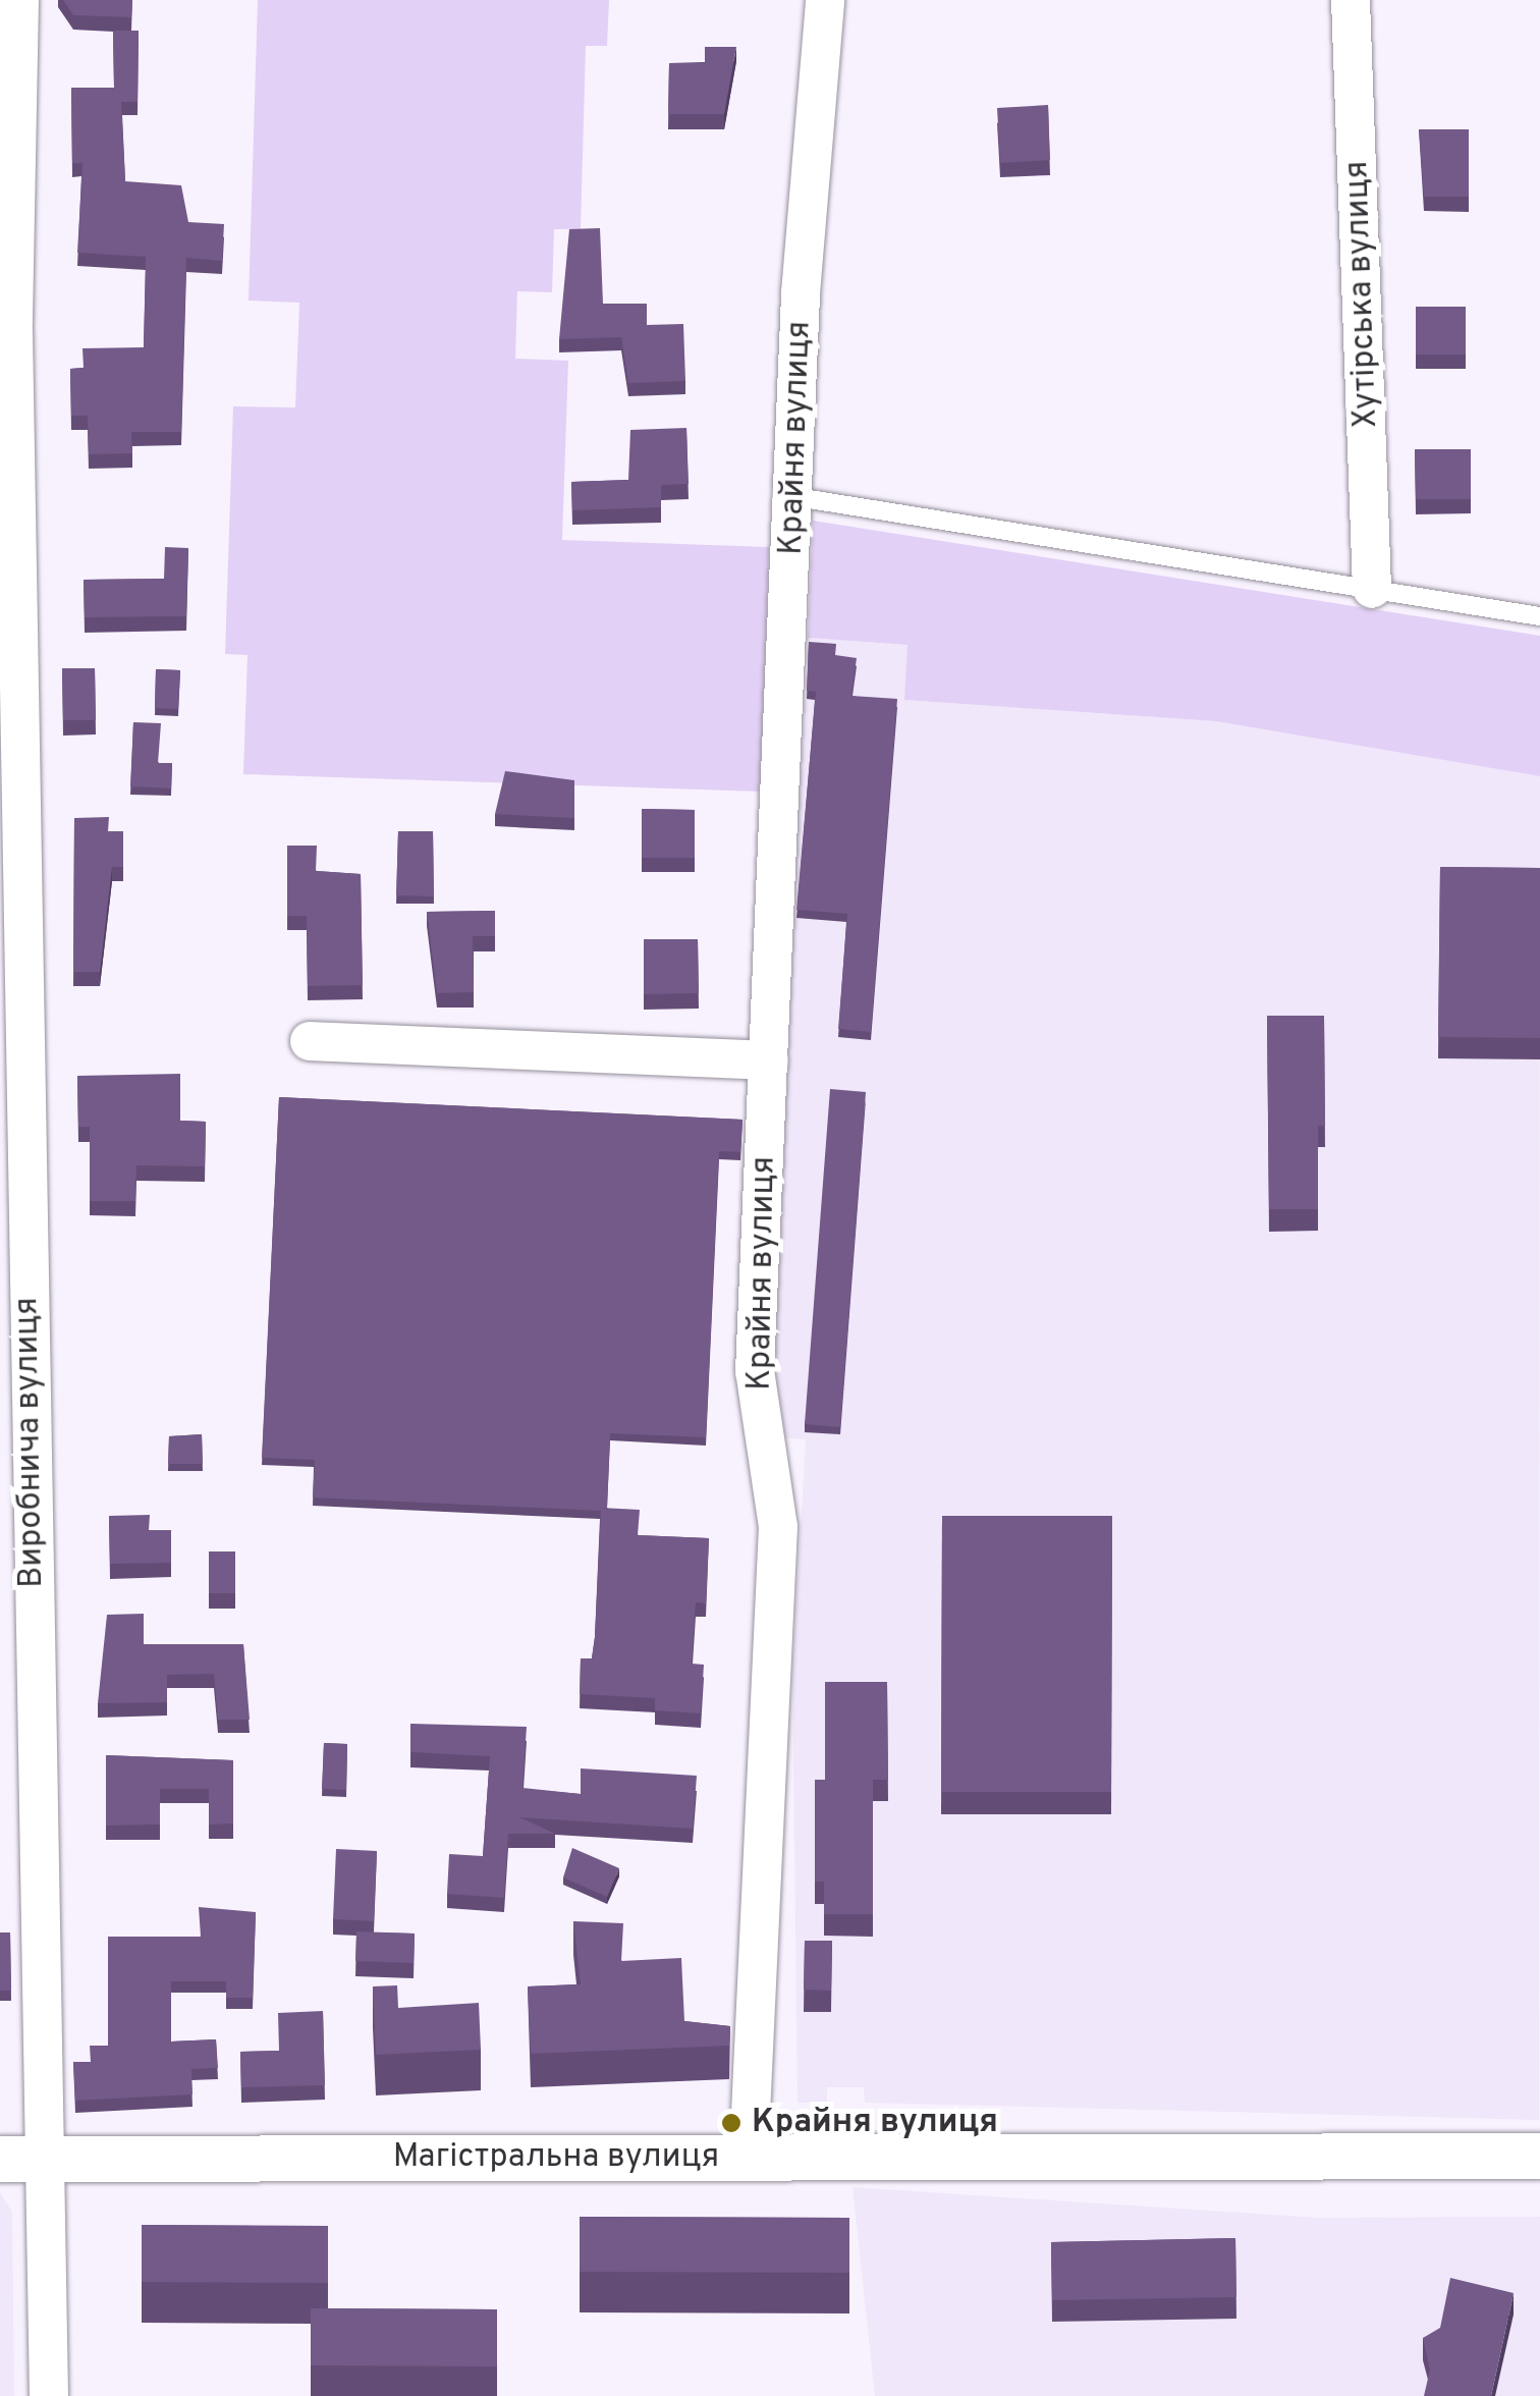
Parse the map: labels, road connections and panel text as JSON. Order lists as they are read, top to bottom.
{
  "streets": {
    "street": [
      "Хутірська вулиця",
      "Крайня вулиця",
      "Виробнича вулиця",
      "Магістральна вулиця"
    ]
  },
  "crossings": [
    ["Крайня вулиця", "Магістральна вулиця"],
    ["Виробнича вулиця", "Магістральна вулиця"]
  ],
  "places": ["Крайня вулиця"]
}
